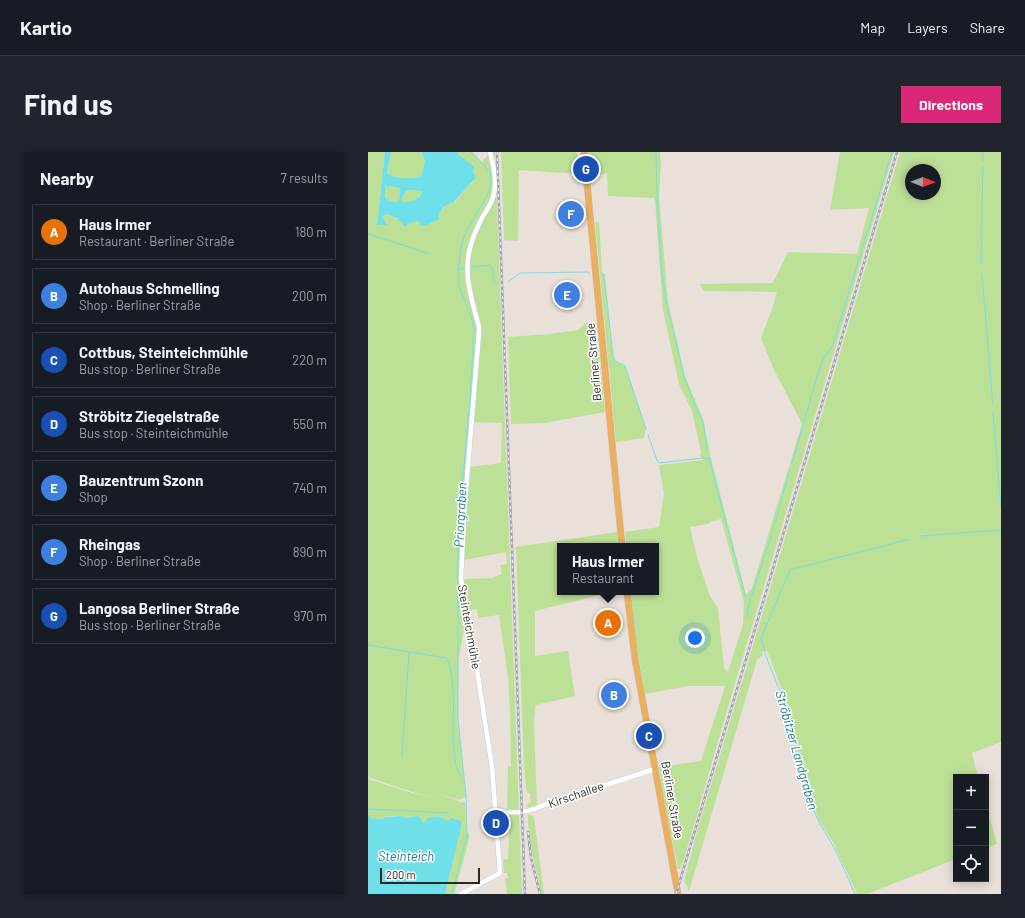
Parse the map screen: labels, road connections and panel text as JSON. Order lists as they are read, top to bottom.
{
  "streets": {
    "main road": ["Berliner Straße"],
    "street": ["Steinteichmühle", "Kirschallee"]
  },
  "crossings": [
    ["Berliner Straße", "Kirschallee"],
    ["Steinteichmühle", "Kirschallee"]
  ],
  "water": ["Priorgraben", "Ströbitzer Landgraben", "Steinteich"],
  "scale_bar": "200 m",
  "north": "right",
  "page": {
    "header": "Kartio",
    "nav": ["Map", "Layers", "Share"],
    "buttons": "Directions",
    "title": "Find us",
    "heading": ["Nearby", "7 results"],
    "pins": [
      "G",
      "F",
      "E",
      "A",
      "B",
      "C",
      "D"
    ],
    "list": [
      {
        "mark": "A",
        "name": "Haus Irmer",
        "note": "Restaurant · Berliner Straße",
        "value": "180 m"
      },
      {
        "mark": "B",
        "name": "Autohaus Schmelling",
        "note": "Shop · Berliner Straße",
        "value": "200 m"
      },
      {
        "mark": "C",
        "name": "Cottbus, Steinteichmühle",
        "note": "Bus stop · Berliner Straße",
        "value": "220 m"
      },
      {
        "mark": "D",
        "name": "Ströbitz Ziegelstraße",
        "note": "Bus stop · Steinteichmühle",
        "value": "550 m"
      },
      {
        "mark": "E",
        "name": "Bauzentrum Szonn",
        "note": "Shop",
        "value": "740 m"
      },
      {
        "mark": "F",
        "name": "Rheingas",
        "note": "Shop · Berliner Straße",
        "value": "890 m"
      },
      {
        "mark": "G",
        "name": "Langosa Berliner Straße",
        "note": "Bus stop · Berliner Straße",
        "value": "970 m"
      }
    ],
    "popup": ["Haus Irmer", "Restaurant"],
    "map_buttons": ["+", "−"],
    "scale": "200 m"
  }
}
